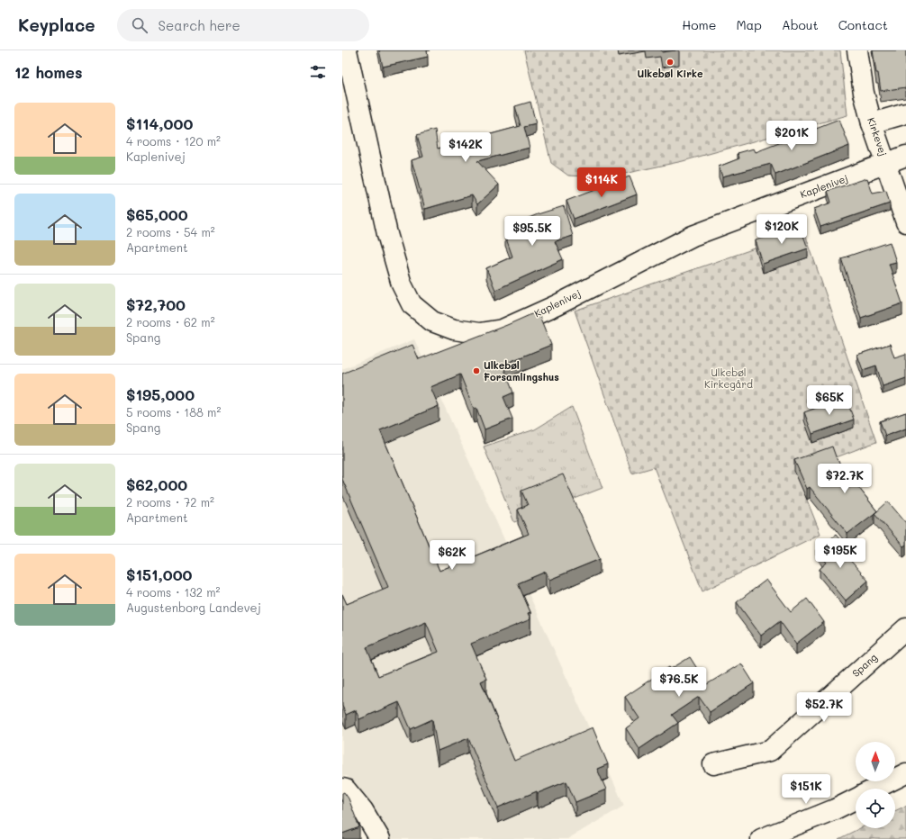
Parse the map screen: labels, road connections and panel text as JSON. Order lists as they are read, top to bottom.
{
  "streets": {
    "street": ["Kirkevej", "Kaplenivej", "Spang"]
  },
  "crossings": [
    ["Kirkevej", "Kaplenivej"]
  ],
  "parks": ["Ulkebøl Kirkegård"],
  "places": ["Ulkebøl Kirke", "Ulkebøl Forsamlingshus"],
  "north": "top",
  "page": {
    "header": "Keyplace",
    "search": "Search here",
    "nav": [
      "Home",
      "Map",
      "About",
      "Contact"
    ],
    "heading": "12 homes",
    "list": [
      {
        "name": "$114,000",
        "note": "4 rooms · 120 m² · Kaplenivej"
      },
      {
        "name": "$65,000",
        "note": "2 rooms · 54 m² · Apartment"
      },
      {
        "name": "$72,700",
        "note": "2 rooms · 62 m² · Spang"
      },
      {
        "name": "$195,000",
        "note": "5 rooms · 188 m² · Spang"
      },
      {
        "name": "$62,000",
        "note": "2 rooms · 72 m² · Apartment"
      },
      {
        "name": "$151,000",
        "note": "4 rooms · 132 m² · Augustenborg Landevej"
      }
    ],
    "price": [
      "$201K",
      "$142K",
      "$114K",
      "$120K",
      "$95.5K",
      "$65K",
      "$72.7K",
      "$195K",
      "$62K",
      "$76.5K",
      "$52.7K",
      "$151K"
    ]
  }
}
